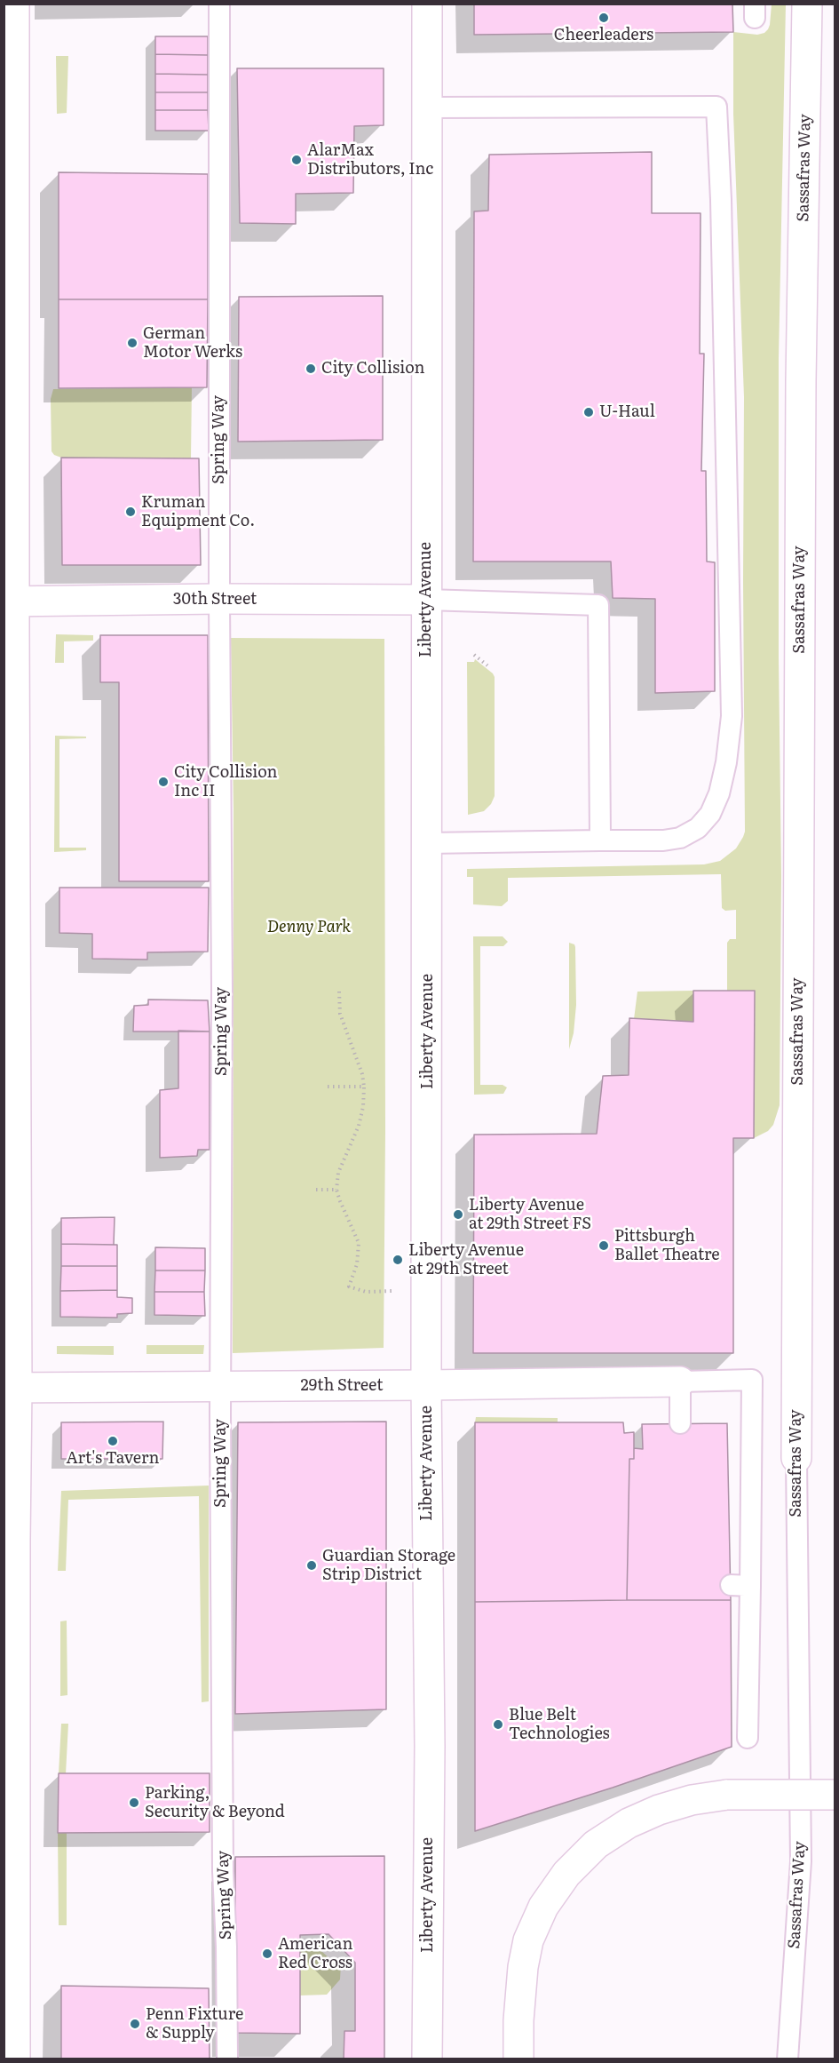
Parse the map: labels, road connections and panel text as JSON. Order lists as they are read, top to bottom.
{
  "streets": {
    "street": [
      "Sassafras Way",
      "30th Street",
      "Liberty Avenue",
      "29th Street"
    ],
    "lane": ["Spring Way"]
  },
  "crossings": [
    ["Spring Way", "30th Street"],
    ["Spring Way", "29th Street"],
    ["30th Street", "Liberty Avenue"],
    ["Liberty Avenue", "29th Street"]
  ],
  "parks": ["Denny Park"],
  "places": [
    "Cheerleaders",
    "AlarMax Distributors, Inc",
    "German Motor Werks",
    "City Collision",
    "U-Haul",
    "Kruman Equipment Co.",
    "City Collision Inc II",
    "Liberty Avenue at 29th Street FS",
    "Pittsburgh Ballet Theatre",
    "Liberty Avenue at 29th Street",
    "Art's Tavern",
    "Guardian Storage Strip District",
    "Blue Belt Technologies",
    "Parking, Security & Beyond",
    "American Red Cross",
    "Penn Fixture & Supply"
  ]
}
